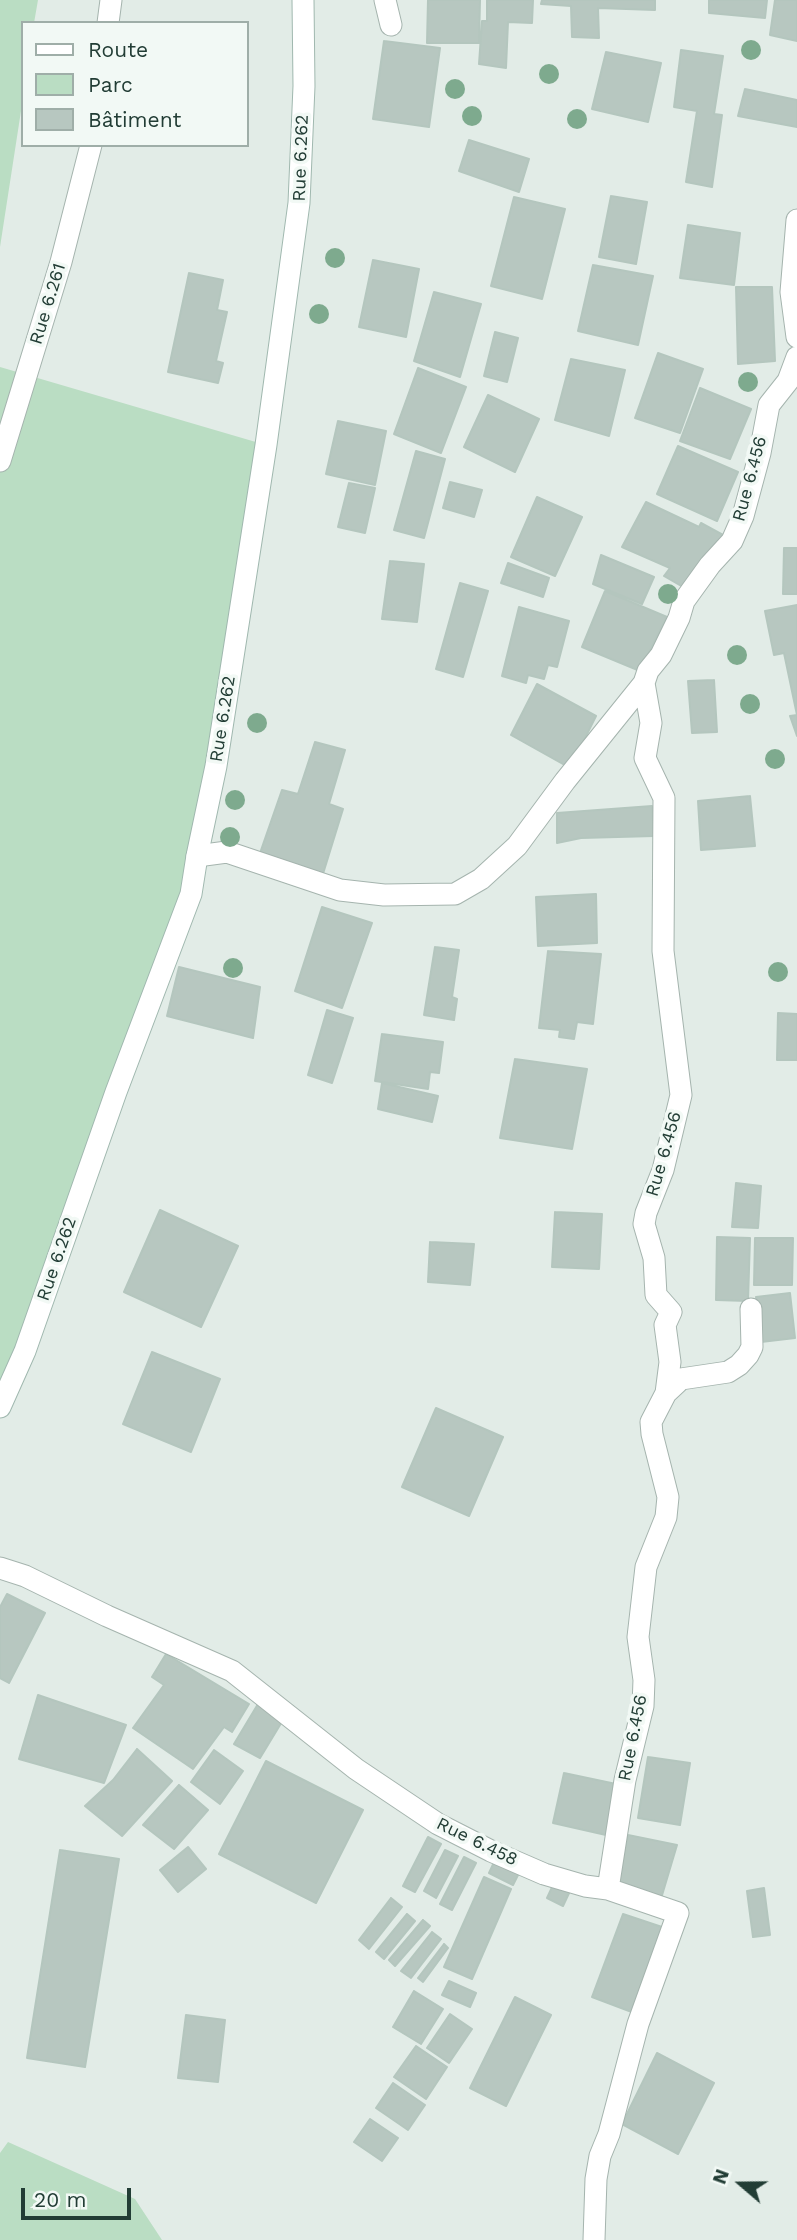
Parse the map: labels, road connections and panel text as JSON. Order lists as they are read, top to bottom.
{
  "streets": {
    "street": [
      "Rue 6.262",
      "Rue 6.261",
      "Rue 6.456",
      "Rue 6.458"
    ]
  },
  "crossings": [
    ["Rue 6.456", "Rue 6.458"]
  ],
  "legend": ["Route", "Parc", "Bâtiment"],
  "scale_bar": "20 m",
  "north": "left"
}
